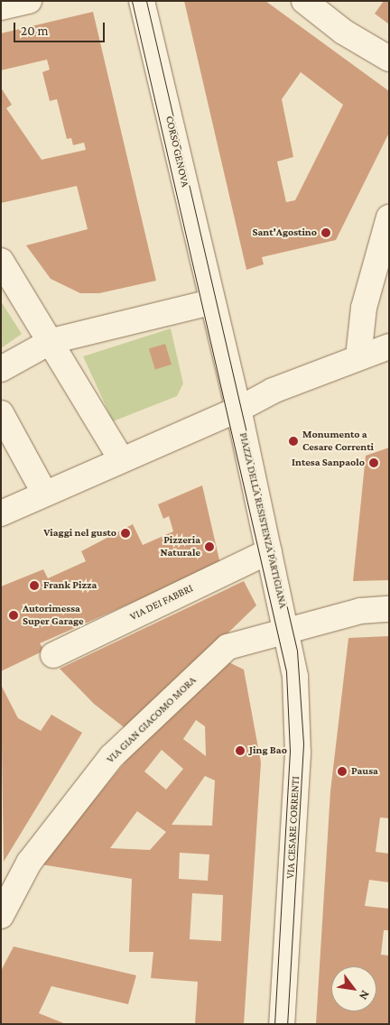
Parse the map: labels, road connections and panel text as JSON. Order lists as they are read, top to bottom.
{
  "streets": {
    "street": [
      "CORSO GENOVA",
      "PIAZZA DELLA RESISTENZA PARTIGIANA",
      "VIA DEI FABBRI",
      "VIA GIAN GIACOMO MORA",
      "VIA CESARE CORRENTI"
    ]
  },
  "crossings": [
    ["CORSO GENOVA", "PIAZZA DELLA RESISTENZA PARTIGIANA"],
    ["PIAZZA DELLA RESISTENZA PARTIGIANA", "VIA DEI FABBRI"],
    ["PIAZZA DELLA RESISTENZA PARTIGIANA", "VIA GIAN GIACOMO MORA"],
    ["PIAZZA DELLA RESISTENZA PARTIGIANA", "VIA CESARE CORRENTI"],
    ["VIA GIAN GIACOMO MORA", "VIA CESARE CORRENTI"]
  ],
  "places": [
    "Sant'Agostino",
    "Monumento a Cesare Correnti",
    "Intesa Sanpaolo",
    "Viaggi nel gusto",
    "Pizzeria Naturale",
    "Frank Pizza",
    "Autorimessa Super Garage",
    "Jing Bao",
    "Pausa"
  ],
  "scale_bar": "20 m",
  "north": "bottom right"
}
